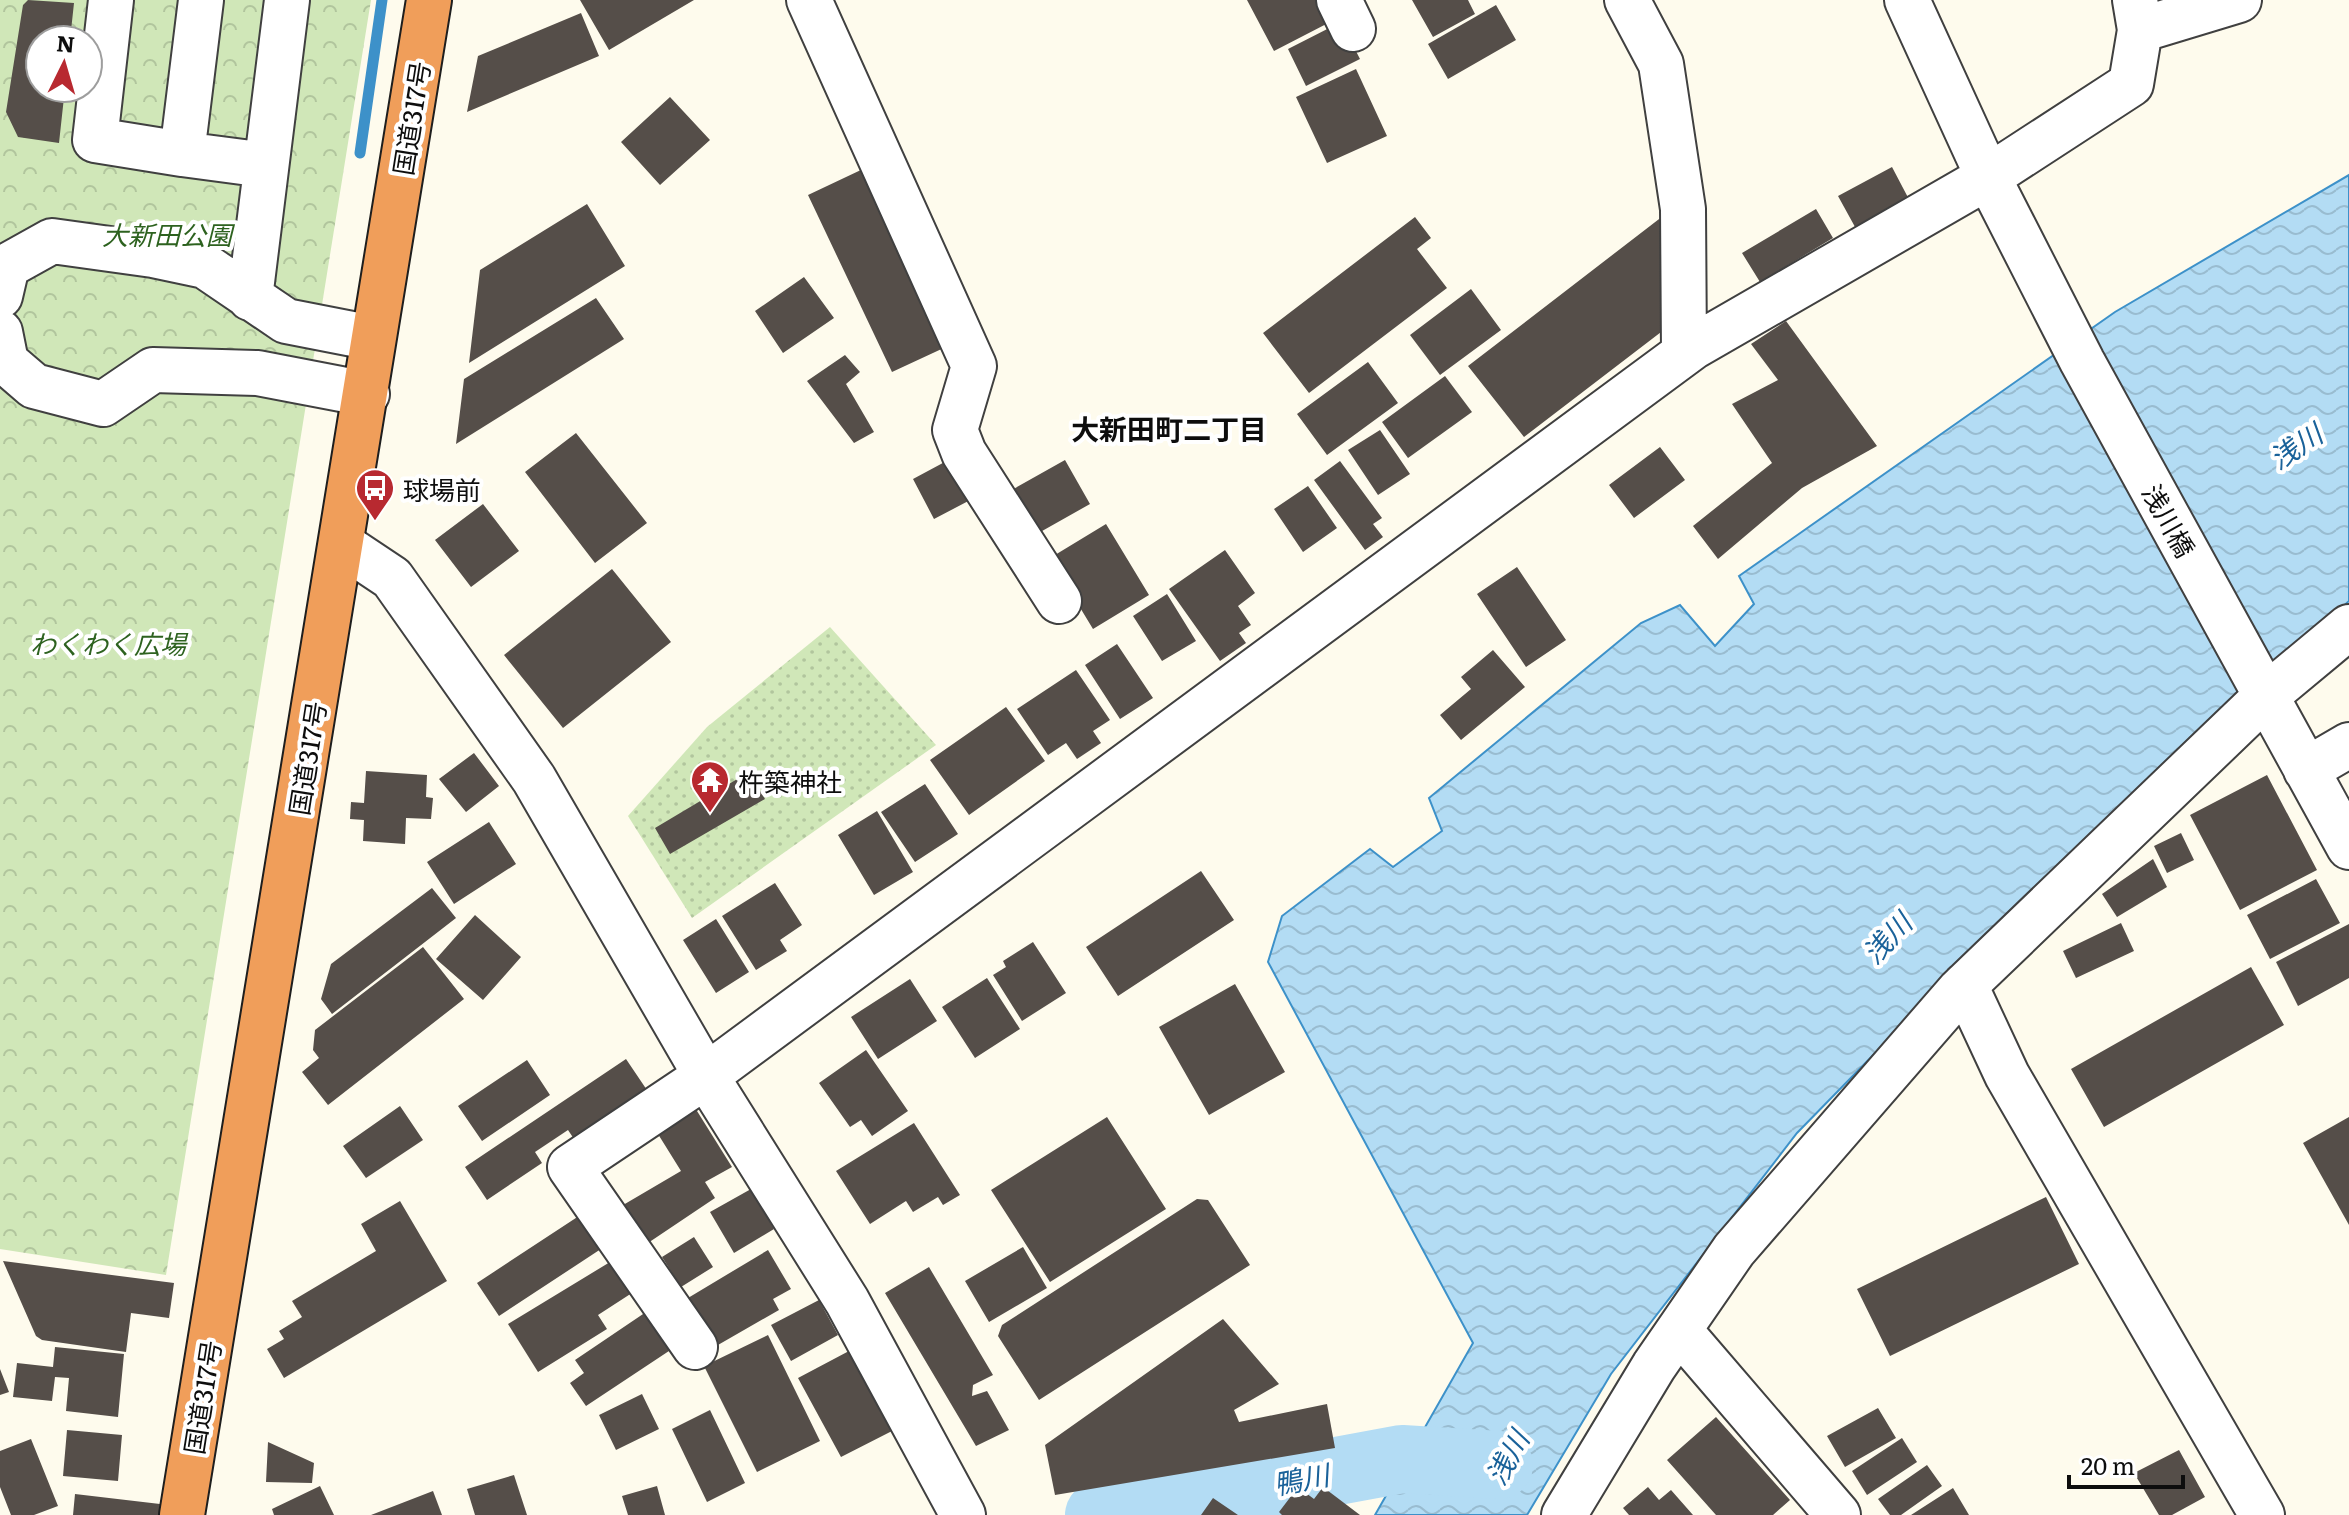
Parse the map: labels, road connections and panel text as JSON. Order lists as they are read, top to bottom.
{
  "streets": {
    "highway": ["国道317号"],
    "street": ["浅川橋"]
  },
  "districts": ["大新田町二丁目"],
  "water": ["浅川", "鴨川"],
  "parks": ["大新田公園", "わくわく広場"],
  "places": {
    "bus stop": ["球場前"],
    "temple": ["杵築神社"]
  },
  "scale_bar": "20 m",
  "north": "top"
}
